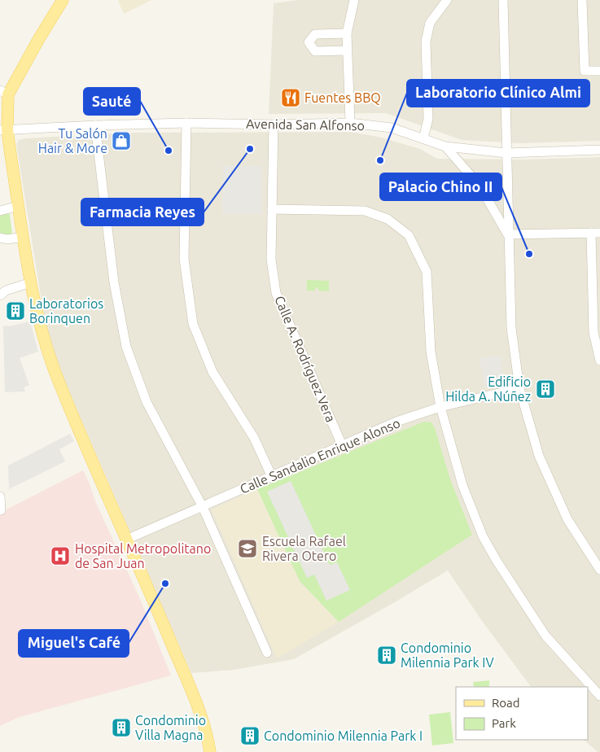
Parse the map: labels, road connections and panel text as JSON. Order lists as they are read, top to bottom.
{
  "streets": {
    "street": ["Avenida San Alfonso", "Calle A. Rodríguez Vera", "Calle Sandalio Enrique Alonso"]
  },
  "crossings": [
    ["Avenida San Alfonso", "Calle A. Rodríguez Vera"],
    ["Calle A. Rodríguez Vera", "Calle Sandalio Enrique Alonso"]
  ],
  "places": {
    "restaurant": ["Fuentes BBQ"],
    "shop": ["Tu Salón Hair & More"],
    "other": [
      "Farmacia Reyes",
      "Sauté",
      "Laboratorio Clínico Almi",
      "Palacio Chino II",
      "Miguel's Café"
    ],
    "building": [
      "Laboratorios Borinquen",
      "Edificio Hilda A. Núñez",
      "Condominio Milennia Park IV",
      "Condominio Villa Magna",
      "Condominio Milennia Park I"
    ],
    "school or university": ["Escuela Rafael Rivera Otero"],
    "hospital": ["Hospital Metropolitano de San Juan"]
  },
  "legend": ["Road", "Park"]
}
